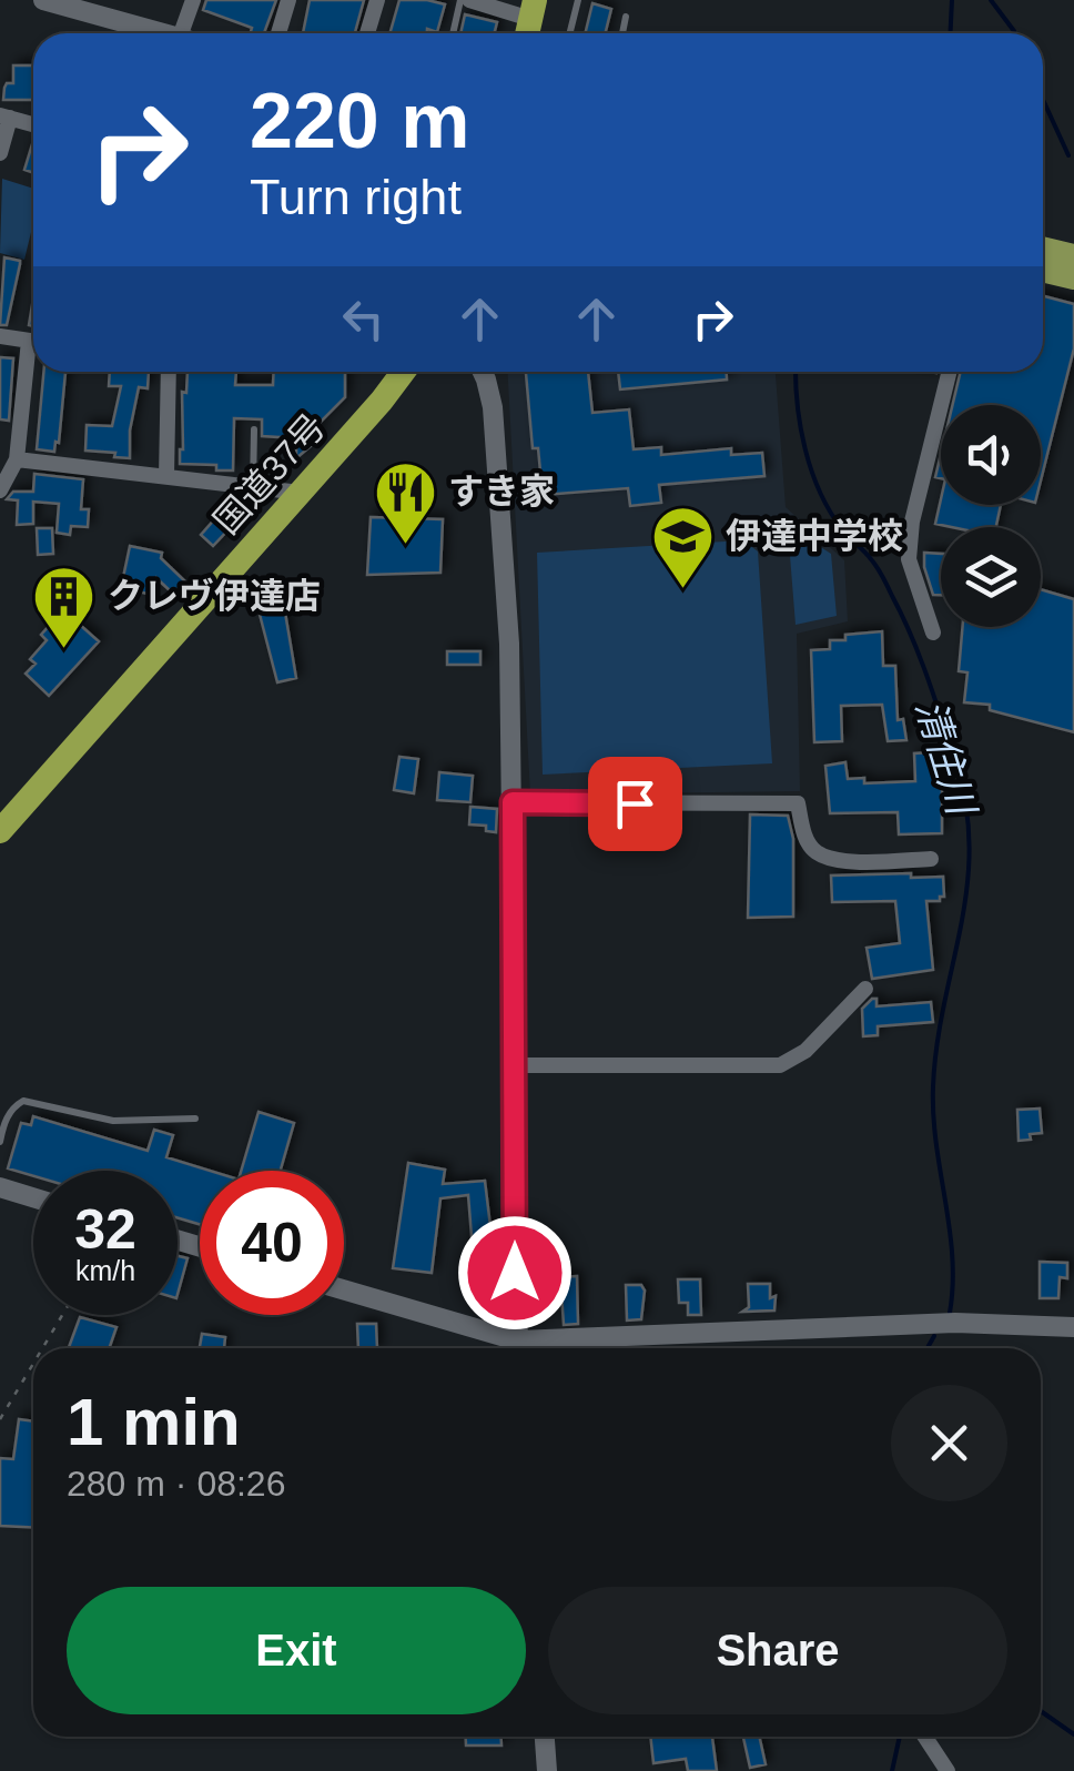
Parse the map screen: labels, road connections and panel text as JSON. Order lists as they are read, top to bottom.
{
  "streets": {
    "highway": ["国道37号"]
  },
  "water": ["清住川"],
  "places": {
    "restaurant": ["すき家"],
    "school or university": ["伊達中学校"],
    "building": ["クレヴ伊達店"]
  },
  "page": {
    "turn": ["220 m", "Turn right"],
    "speed": "32 km/h",
    "limit": "40",
    "heading": ["1 min", "280 m · 08:26"],
    "buttons": ["Exit", "Share"]
  }
}
